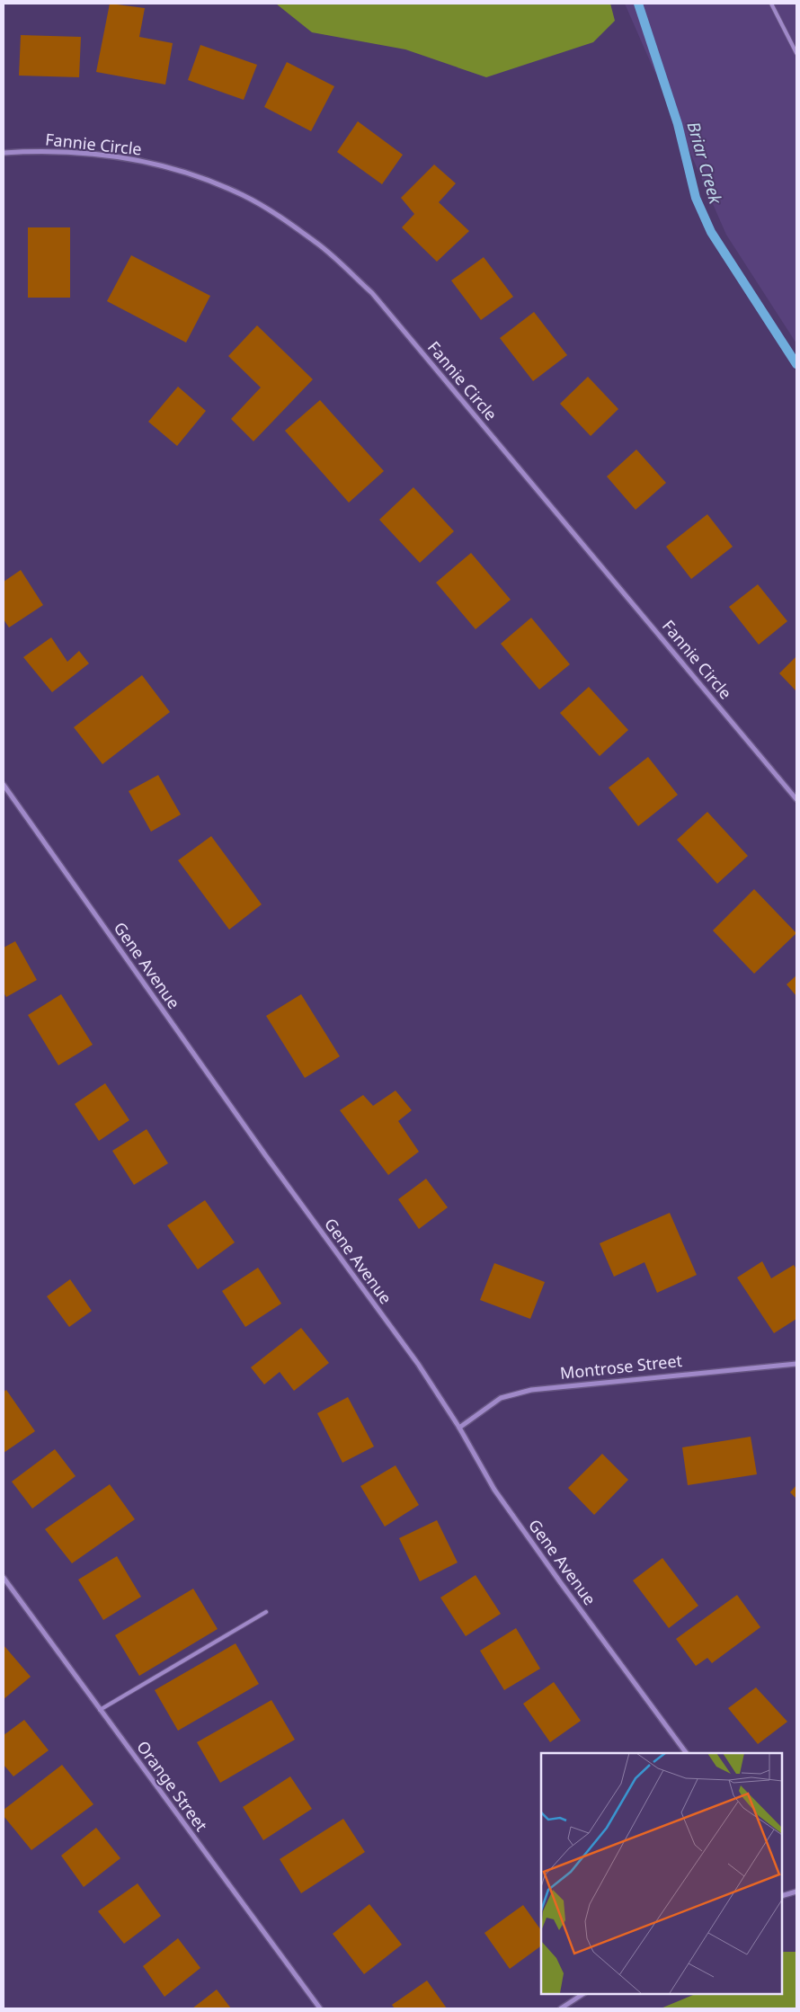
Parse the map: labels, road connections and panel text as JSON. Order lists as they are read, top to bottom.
{
  "streets": {
    "street": [
      "Fannie Circle",
      "Gene Avenue",
      "Montrose Street",
      "Orange Street"
    ]
  },
  "crossings": [
    ["Gene Avenue", "Montrose Street"]
  ],
  "water": ["Briar Creek"]
}
